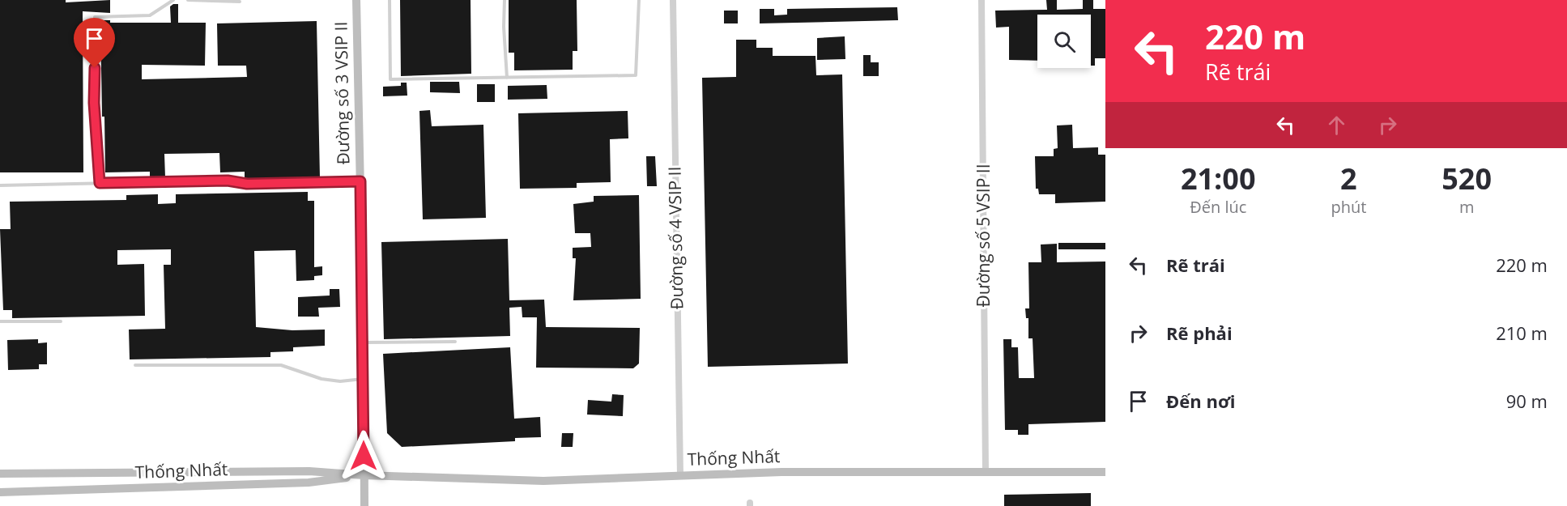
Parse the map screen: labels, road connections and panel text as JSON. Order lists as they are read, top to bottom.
{
  "streets": {
    "street": [
      "Đường số 3 VSIP II",
      "Đường số 5 VSIP II",
      "Đường số 4 VSIP II",
      "Thống Nhất"
    ]
  },
  "crossings": [
    ["Đường số 3 VSIP II", "Thống Nhất"],
    ["Đường số 5 VSIP II", "Thống Nhất"],
    ["Đường số 4 VSIP II", "Thống Nhất"]
  ],
  "page": {
    "turn": ["220 m", "Rẽ trái"],
    "eta": [
      "21:00",
      "Đến lúc",
      "2",
      "phút",
      "520",
      "m"
    ],
    "list": [
      {
        "name": "Rẽ trái",
        "value": "220 m"
      },
      {
        "name": "Rẽ phải",
        "value": "210 m"
      },
      {
        "name": "Đến nơi",
        "value": "90 m"
      }
    ]
  }
}
